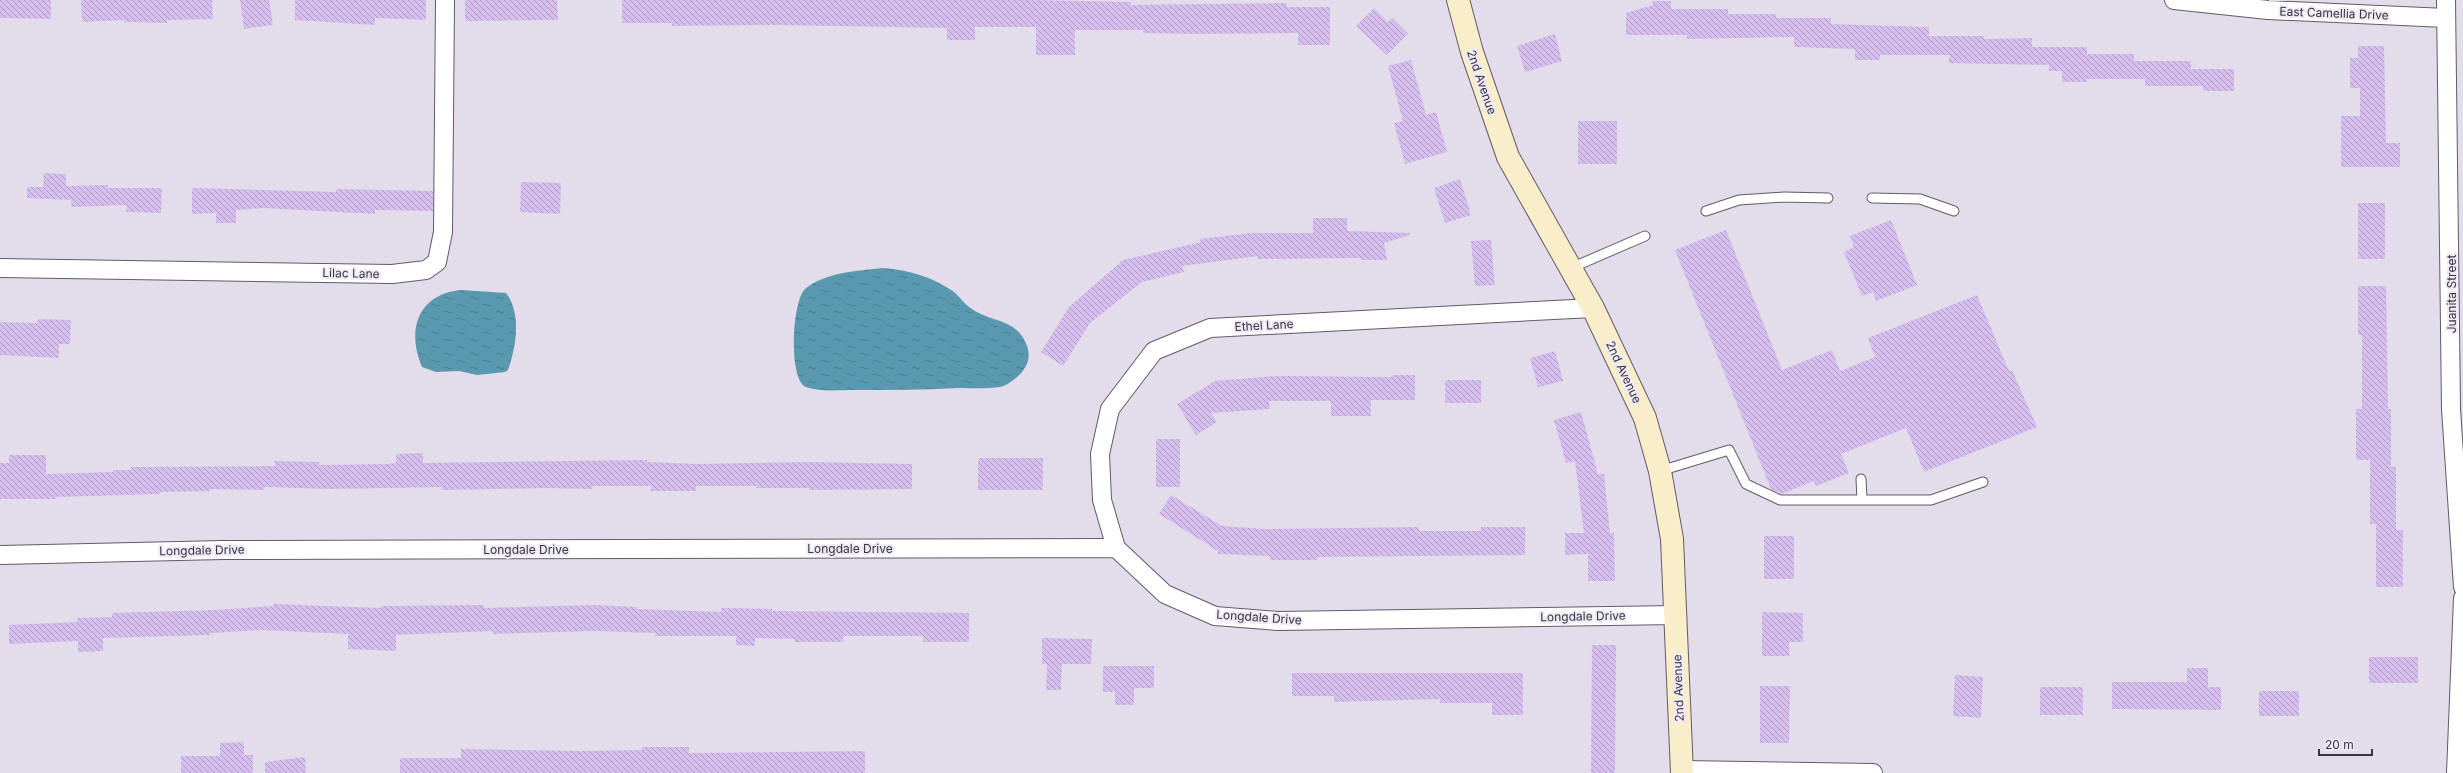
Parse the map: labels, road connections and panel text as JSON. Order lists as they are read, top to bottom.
{
  "streets": {
    "street": [
      "East Camellia Drive",
      "2nd Avenue",
      "Lilac Lane",
      "Juanita Street",
      "Ethel Lane",
      "Longdale Drive"
    ]
  },
  "crossings": [
    ["East Camellia Drive", "Juanita Street"],
    ["2nd Avenue", "Ethel Lane"],
    ["2nd Avenue", "Longdale Drive"],
    ["Ethel Lane", "Longdale Drive"]
  ],
  "scale_bar": "20 m"
}
